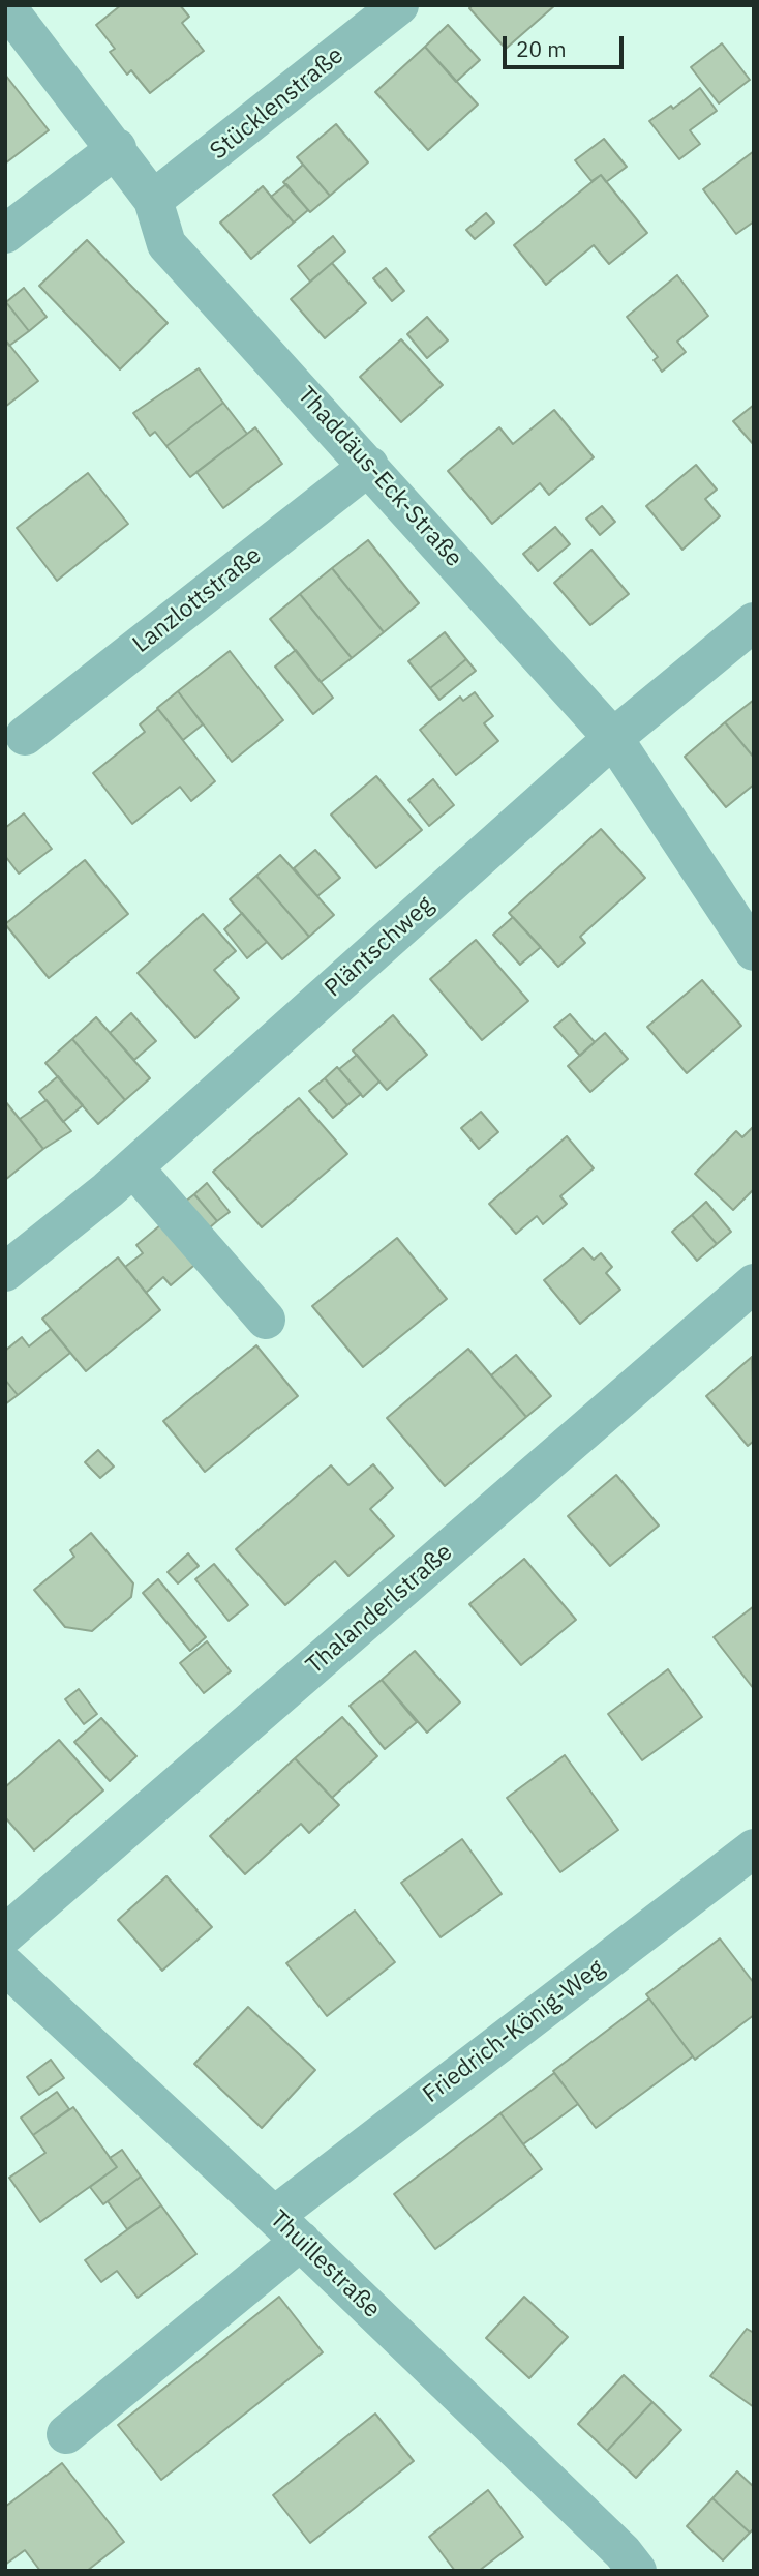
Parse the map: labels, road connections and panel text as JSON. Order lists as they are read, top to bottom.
{
  "streets": {
    "street": [
      "Stücklenstraße",
      "Thaddäus-Eck-Straße",
      "Lanzlottstraße",
      "Pläntschweg",
      "Thalanderlstraße",
      "Friedrich-König-Weg",
      "Thuillestraße"
    ]
  },
  "crossings": [
    ["Stücklenstraße", "Thaddäus-Eck-Straße"],
    ["Thaddäus-Eck-Straße", "Lanzlottstraße"],
    ["Thaddäus-Eck-Straße", "Pläntschweg"],
    ["Friedrich-König-Weg", "Thuillestraße"]
  ],
  "scale_bar": "20 m"
}
